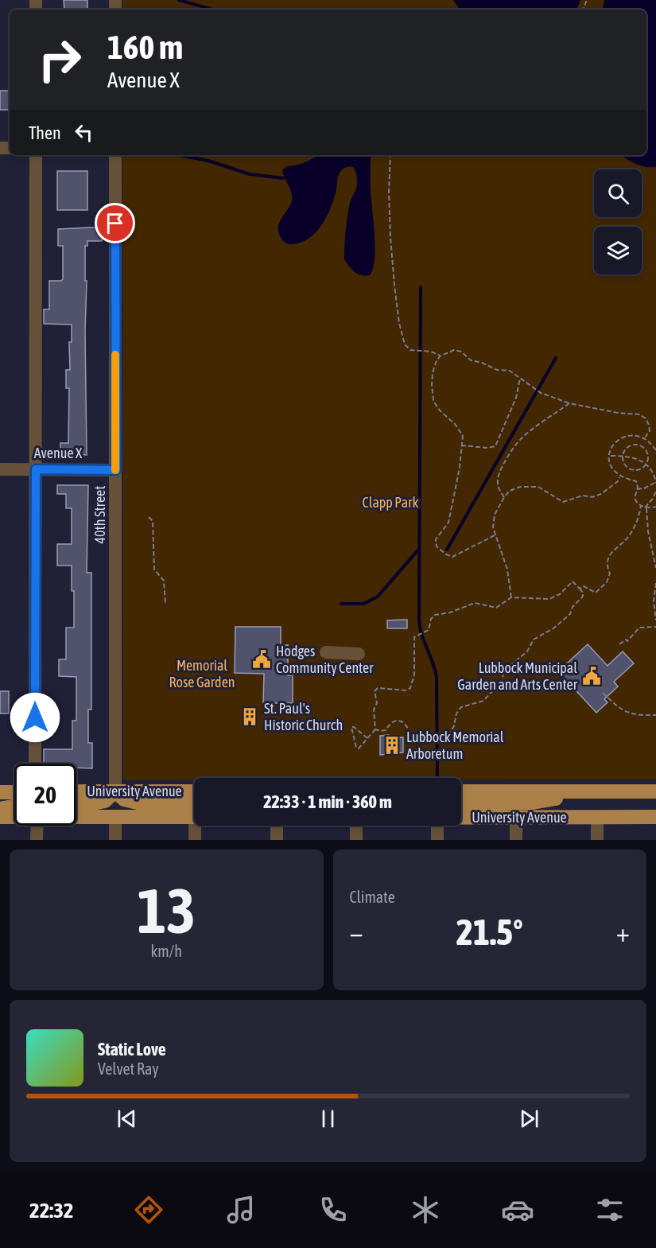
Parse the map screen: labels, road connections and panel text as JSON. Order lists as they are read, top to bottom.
{
  "streets": {
    "main road": ["University Avenue"],
    "street": ["Avenue X", "40th Street"]
  },
  "crossings": [
    ["Avenue X", "40th Street"],
    ["40th Street", "University Avenue"]
  ],
  "parks": ["Clapp Park", "Memorial Rose Garden"],
  "places": {
    "public building": ["Hodges Community Center", "Lubbock Municipal Garden and Arts Center"],
    "building": ["St. Paul's Historic Church", "Lubbock Memorial Arboretum"]
  },
  "page": {
    "turn": ["160 m", "Avenue X"],
    "then": "Then",
    "limit": "20",
    "trip": "22:33 · 1 min · 360 m",
    "tile": [
      ["13", "km/h"],
      "Climate"
    ],
    "heat": ["−", "21.5°", "+"],
    "song": ["Static Love", "Velvet Ray"],
    "tabs": "22:32"
  }
}
